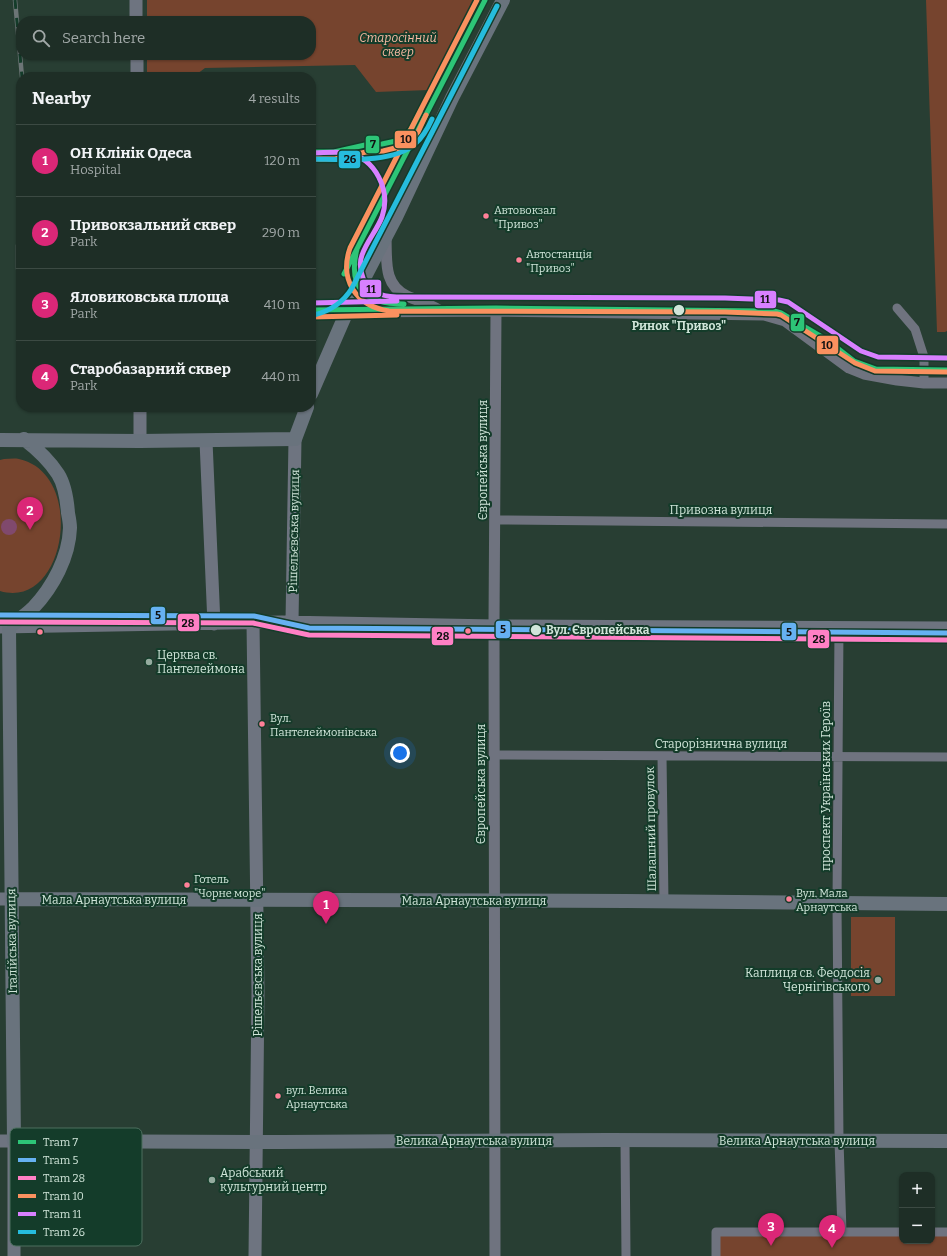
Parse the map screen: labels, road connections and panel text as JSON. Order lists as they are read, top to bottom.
{
  "streets": {
    "main road": [
      "Рішельєвська вулиця",
      "Мала Арнаутська вулиця",
      "Італійська вулиця",
      "Велика Арнаутська вулиця"
    ],
    "street": [
      "Європейська вулиця",
      "Привозна вулиця",
      "Старорізнична вулиця",
      "проспект Українських Героїв",
      "Шалашний провулок"
    ]
  },
  "crossings": [
    ["Європейська вулиця", "Привозна вулиця"],
    ["Європейська вулиця", "Старорізнична вулиця"],
    ["Європейська вулиця", "Мала Арнаутська вулиця"],
    ["Європейська вулиця", "Велика Арнаутська вулиця"],
    ["Рішельєвська вулиця", "Мала Арнаутська вулиця"],
    ["Рішельєвська вулиця", "Велика Арнаутська вулиця"],
    ["Старорізнична вулиця", "проспект Українських Героїв"],
    ["Старорізнична вулиця", "Шалашний провулок"],
    ["проспект Українських Героїв", "Мала Арнаутська вулиця"],
    ["проспект Українських Героїв", "Велика Арнаутська вулиця"],
    ["Шалашний провулок", "Мала Арнаутська вулиця"],
    ["Мала Арнаутська вулиця", "Італійська вулиця"]
  ],
  "parks": ["Старосінний сквер"],
  "places": [
    "Автовокзал \"Привоз\"",
    "Автостанція \"Привоз\"",
    "Ринок \"Привоз\"",
    "Вул. Європейська",
    "Церква св. Пантелеймона",
    "Вул. Пантелеймонівська",
    "Готель \"Чорне море\"",
    "Вул. Мала Арнаутська",
    "Каплиця св. Феодосія Чернігівського",
    "вул. Велика Арнаутська",
    "Арабський культурний центр"
  ],
  "lines": [
    "tram line 7",
    "tram line 10",
    "tram line 26",
    "tram line 11",
    "tram line 5",
    "tram line 28"
  ],
  "legend": [
    "Tram 7",
    "Tram 5",
    "Tram 28",
    "Tram 10",
    "Tram 11",
    "Tram 26"
  ],
  "page": {
    "search": "Search here",
    "heading": ["Nearby", "4 results"],
    "list": [
      {
        "mark": "1",
        "name": "ОН Клінік Одеса",
        "note": "Hospital",
        "value": "120 m"
      },
      {
        "mark": "2",
        "name": "Привокзальний сквер",
        "note": "Park",
        "value": "290 m"
      },
      {
        "mark": "3",
        "name": "Яловиковська площа",
        "note": "Park",
        "value": "410 m"
      },
      {
        "mark": "4",
        "name": "Старобазарний сквер",
        "note": "Park",
        "value": "440 m"
      }
    ],
    "pins": [
      "2",
      "1",
      "3",
      "4"
    ],
    "map_buttons": ["+", "−"]
  }
}
